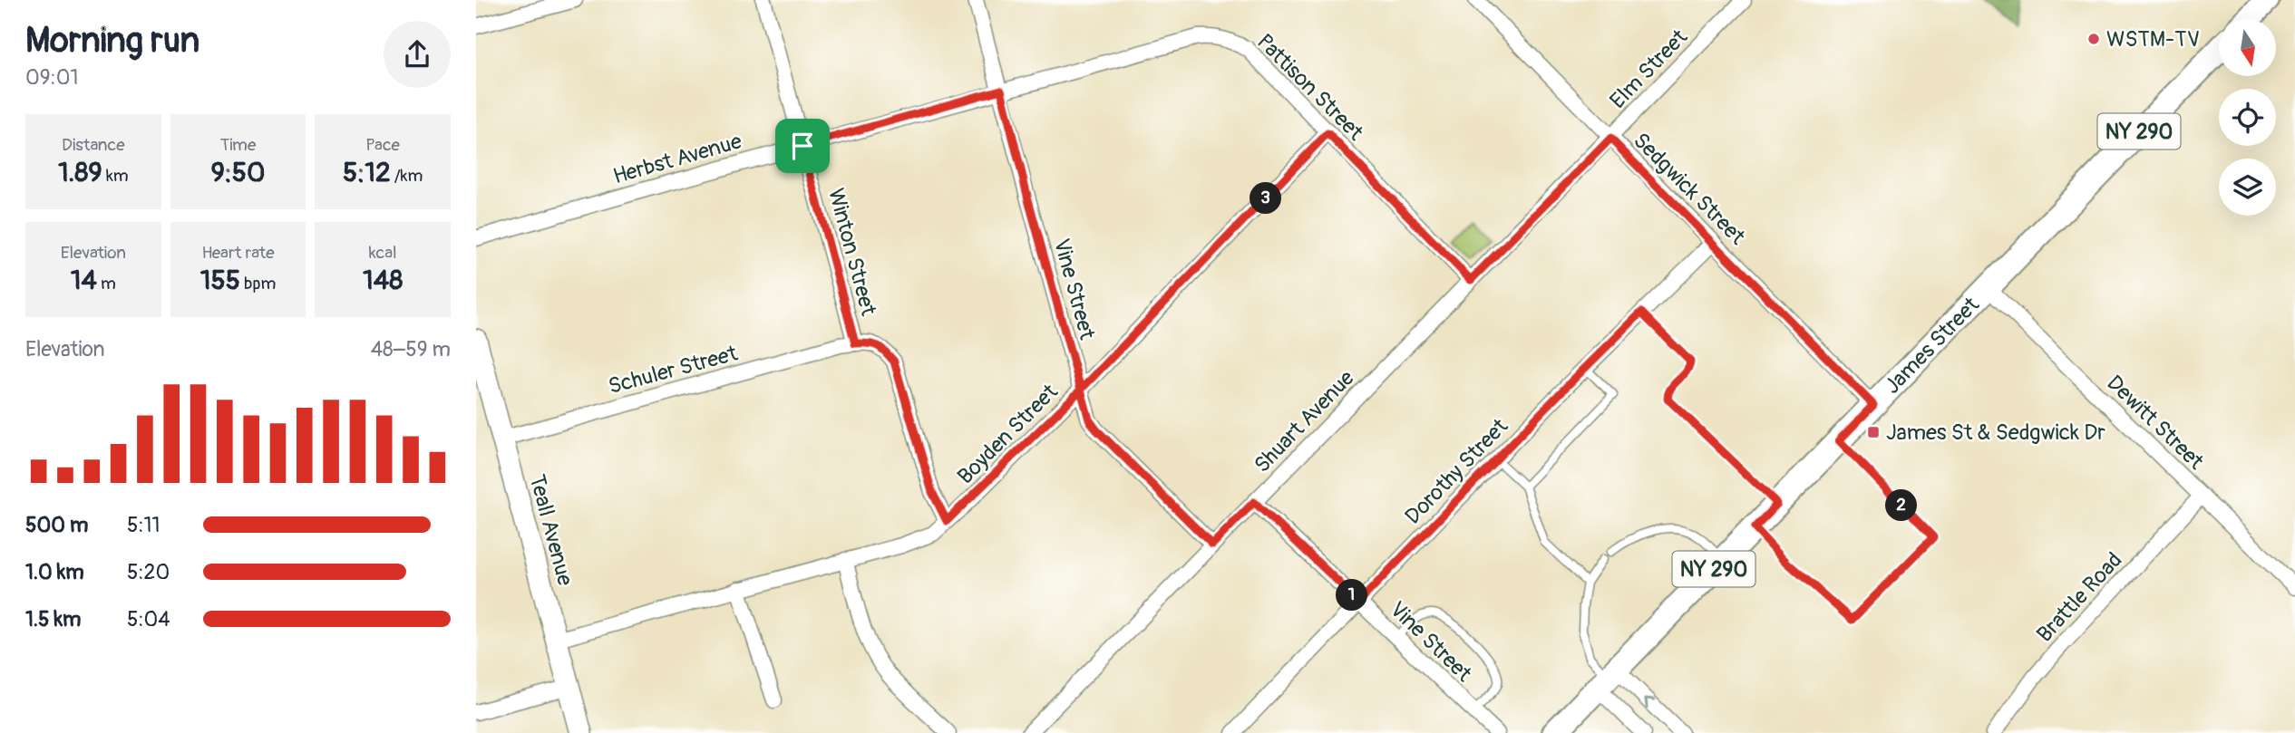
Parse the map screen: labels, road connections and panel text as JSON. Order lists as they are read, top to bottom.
{
  "streets": {
    "main road": ["NY 290", "James Street"],
    "street": [
      "Elm Street",
      "Pattison Street",
      "Herbst Avenue",
      "Sedgwick Street",
      "Winton Street",
      "Vine Street",
      "Schuler Street",
      "Shuart Avenue",
      "Dewitt Street",
      "Boyden Street",
      "Dorothy Street",
      "Teall Avenue",
      "Brattle Road"
    ]
  },
  "crossings": [
    ["Elm Street", "Sedgwick Street"],
    ["Elm Street", "Shuart Avenue"],
    ["Pattison Street", "Herbst Avenue"],
    ["Pattison Street", "Vine Street"],
    ["Pattison Street", "Shuart Avenue"],
    ["Pattison Street", "Boyden Street"],
    ["Herbst Avenue", "Winton Street"],
    ["Herbst Avenue", "Vine Street"],
    ["Sedgwick Street", "James Street"],
    ["Sedgwick Street", "Shuart Avenue"],
    ["Sedgwick Street", "Dorothy Street"],
    ["Winton Street", "Schuler Street"],
    ["Winton Street", "Boyden Street"],
    ["Vine Street", "Shuart Avenue"],
    ["Vine Street", "Boyden Street"],
    ["Vine Street", "Dorothy Street"],
    ["James Street", "Dewitt Street"],
    ["Schuler Street", "Teall Avenue"],
    ["Dewitt Street", "Brattle Road"],
    ["Boyden Street", "Teall Avenue"]
  ],
  "places": {
    "other": ["WSTM-TV"],
    "transit": ["James St & Sedgwick Dr"]
  },
  "north": "bottom",
  "page": {
    "heading": ["Morning run", "09:01"],
    "stats": [
      ["Distance", "1.89 km"],
      ["Time", "9:50"],
      ["Pace", "5:12 /km"],
      ["Elevation", "14 m"],
      ["Heart rate", "155 bpm"],
      ["kcal", "148"]
    ],
    "pins": ["3", "2", "1"],
    "chart": ["Elevation", "48–59 m"],
    "list": [
      {
        "name": "500 m",
        "note": "5:11"
      },
      {
        "name": "1.0 km",
        "note": "5:20"
      },
      {
        "name": "1.5 km",
        "note": "5:04"
      }
    ]
  }
}
